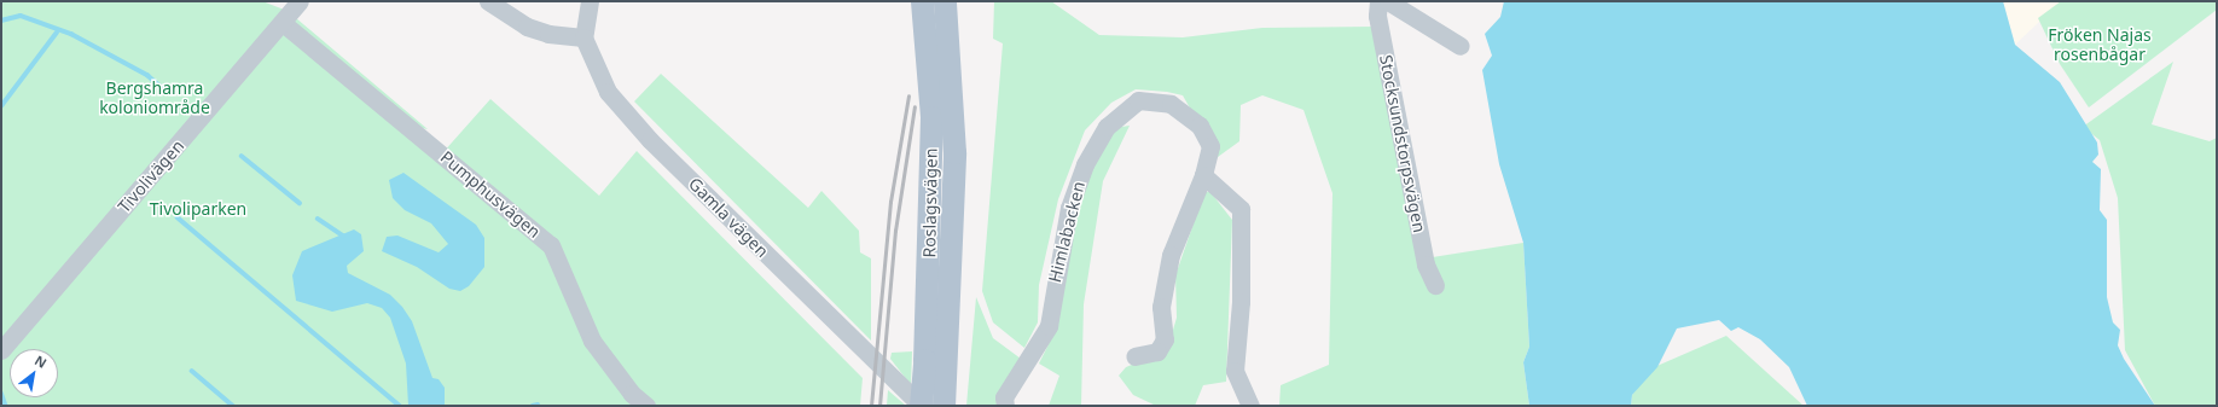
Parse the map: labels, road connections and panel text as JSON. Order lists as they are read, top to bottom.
{
  "streets": {
    "main road": ["Roslagsvägen"],
    "street": [
      "Stocksundstorpsvägen",
      "Tivolivägen",
      "Pumphusvägen",
      "Gamla vägen",
      "Himlabacken"
    ]
  },
  "crossings": [
    ["Tivolivägen", "Pumphusvägen"],
    ["Roslagsvägen", "Gamla vägen"]
  ],
  "parks": ["Fröken Najas rosenbågar", "Bergshamra koloniområde", "Tivoliparken"],
  "north": "top right"
}
